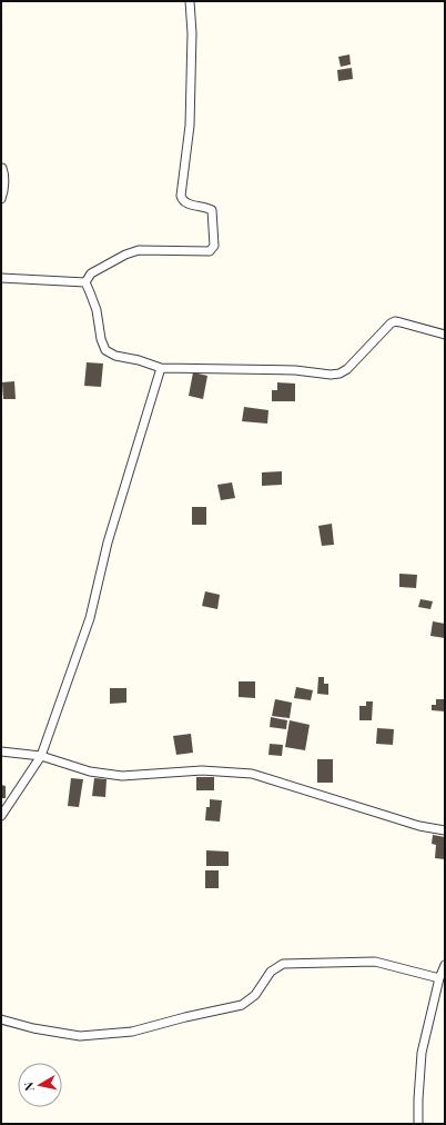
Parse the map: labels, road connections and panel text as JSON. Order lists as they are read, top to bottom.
{
  "north": "left"
}
